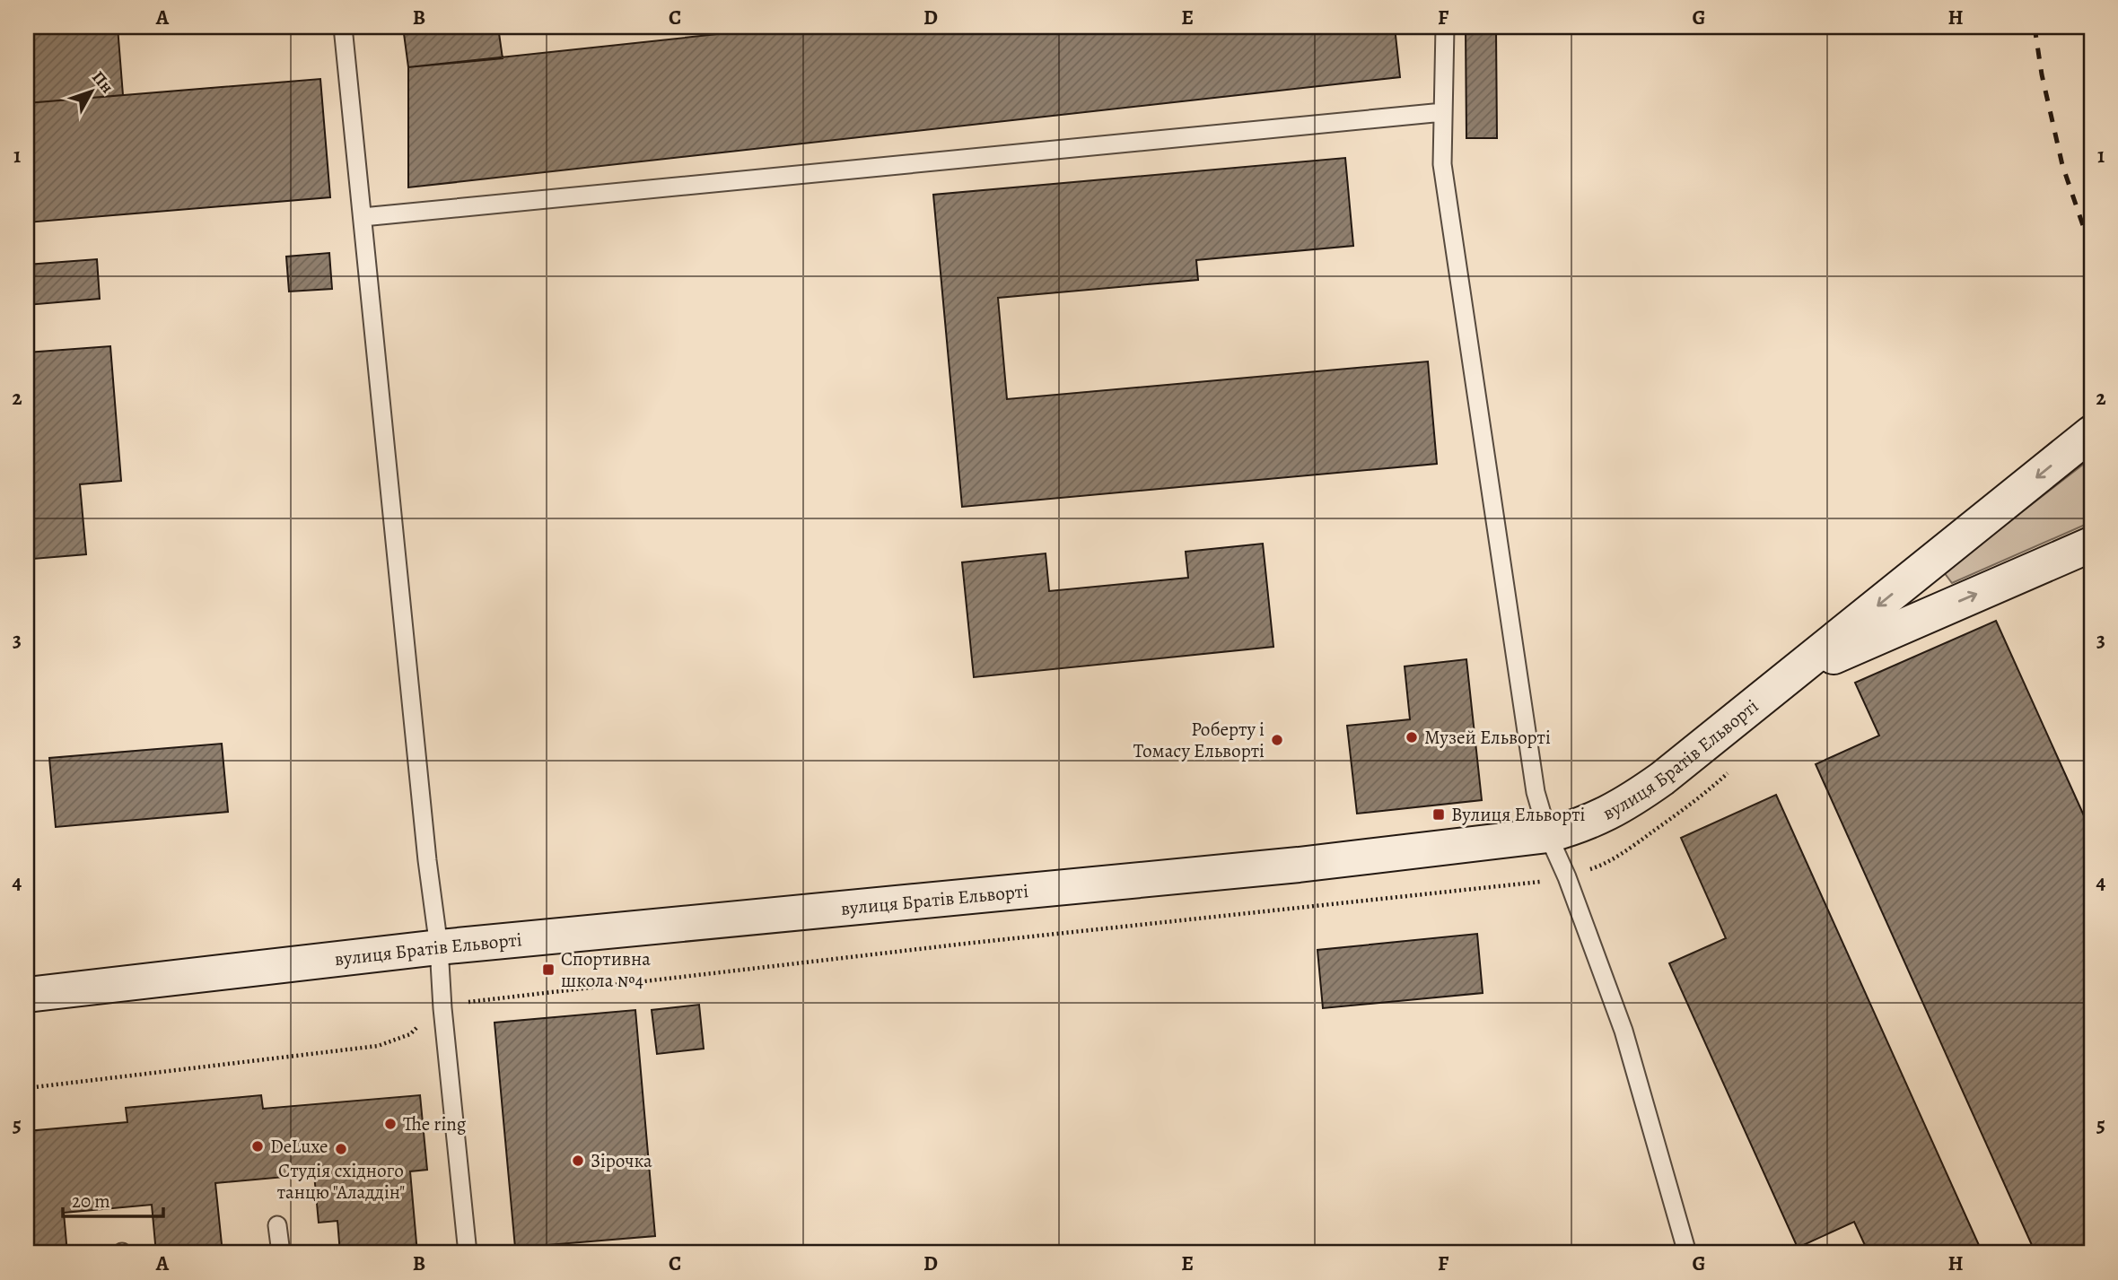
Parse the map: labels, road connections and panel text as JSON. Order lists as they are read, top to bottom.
{
  "streets": {
    "main road": ["вулиця Братів Ельворті"]
  },
  "places": {
    "other": [
      "Музей Ельворті",
      "Роберту і Томасу Ельворті",
      "The ring",
      "DeLuxe",
      "Студія східного танцю \"Аладдін\"",
      "Зірочка"
    ],
    "transit": ["Вулиця Ельворті", "Спортивна школа №4"]
  },
  "scale_bar": "20 m",
  "north": "top right",
  "grid": {
    "columns": [
      "A",
      "B",
      "C",
      "D",
      "E",
      "F",
      "G",
      "H"
    ],
    "rows": [
      "1",
      "2",
      "3",
      "4",
      "5"
    ]
  }
}
